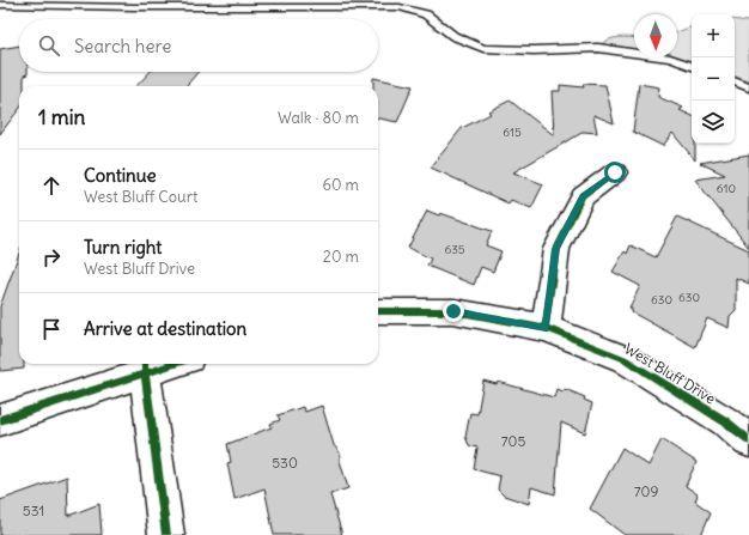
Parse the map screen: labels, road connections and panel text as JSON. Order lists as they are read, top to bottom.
{
  "streets": {
    "street": ["West Bluff Drive"]
  },
  "house_numbers": [
    "615",
    "610",
    "635",
    "630",
    "630",
    "705",
    "530",
    "709",
    "531"
  ],
  "north": "bottom",
  "page": {
    "map_buttons": ["+", "−"],
    "search": "Search here",
    "heading": ["1 min", "Walk · 80 m"],
    "list": [
      ["Continue", "West Bluff Court", "60 m"],
      ["Turn right", "West Bluff Drive", "20 m"],
      "Arrive at destination"
    ]
  }
}
